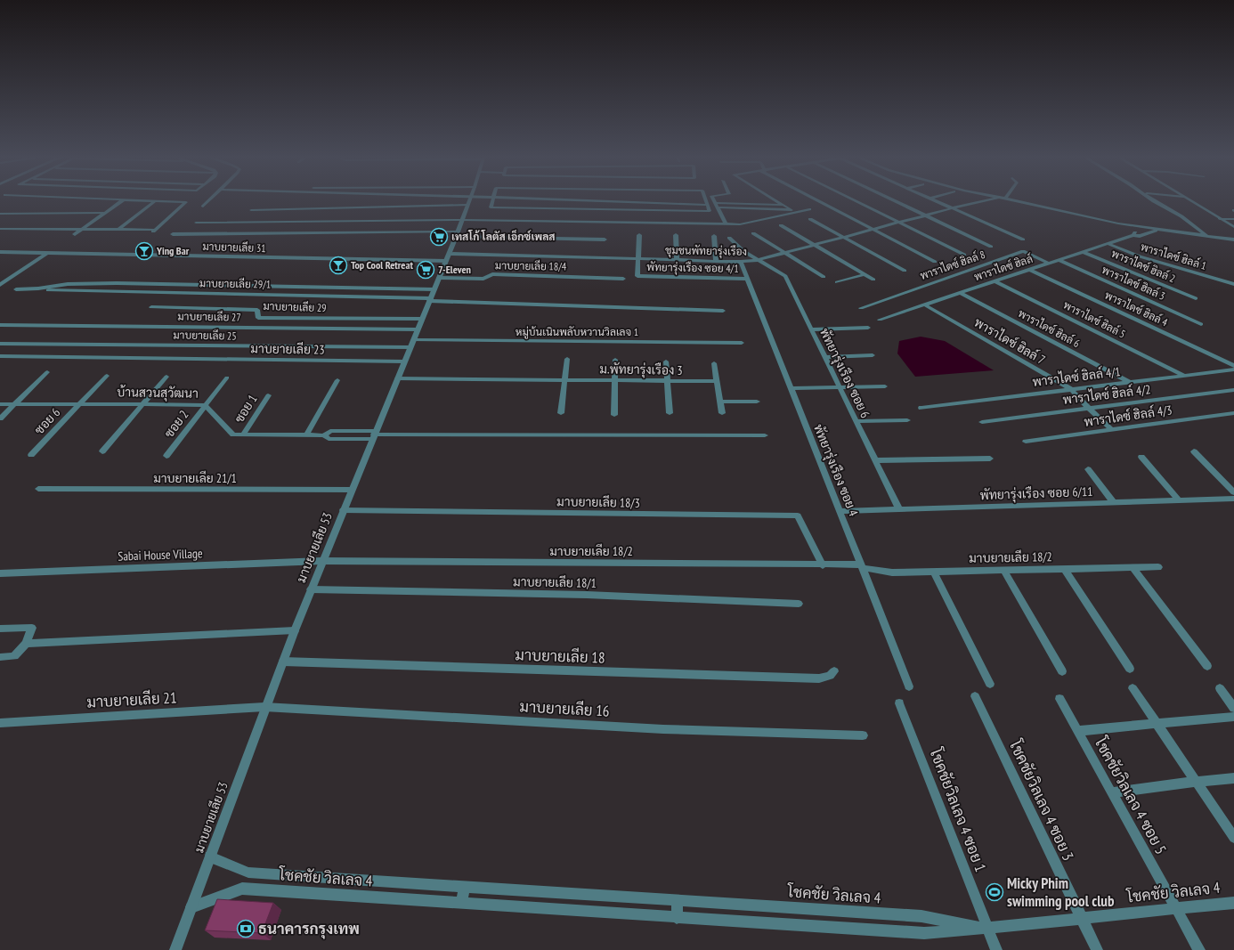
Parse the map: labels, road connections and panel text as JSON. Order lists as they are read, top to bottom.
{
  "streets": {
    "street": [
      "มาบยายเลีย 31",
      "ชุมชนพัทยารุ่งเรือง",
      "พาราไดซ์ ฮิลล์ 1",
      "พาราไดซ์ ฮิลล์ 8",
      "มาบยายเลีย 18/4",
      "พาราไดซ์ ฮิลล์ 2",
      "พัทยารุ่งเรือง ซอย 4/1",
      "พาราไดซ์ ฮิลล์",
      "พาราไดซ์ ฮิลล์ 3",
      "มาบยายเลีย 29/1",
      "มาบยายเลีย 29",
      "พาราไดซ์ ฮิลล์ 4",
      "มาบยายเลีย 27",
      "พาราไดซ์ ฮิลล์ 5",
      "พาราไดซ์ ฮิลล์ 6",
      "หมู่บ้นเนินพลับหวานวิลเลจ 1",
      "มาบยายเลีย 25",
      "พาราไดซ์ ฮิลล์ 7",
      "มาบยายเลีย 23",
      "ม.พัทยารุ่งเรือง 3",
      "พัทยารุ่งเรือง ซอย 6",
      "พาราไดซ์ ฮิลล์ 4/1",
      "บ้านสวนสุวัฒนา",
      "พาราไดซ์ ฮิลล์ 4/2",
      "ซอย 1",
      "พาราไดซ์ ฮิลล์ 4/3",
      "ซอย 6",
      "ซอย 2",
      "พัทยารุ่งเรือง ซอย 4",
      "มาบยายเลีย 21/1",
      "พัทยารุ่งเรือง ซอย 6/11",
      "มาบยายเลีย 18/3",
      "มาบยายเลีย 53",
      "มาบยายเลีย 18/2",
      "Sabai House Village",
      "มาบยายเลีย 18/1",
      "มาบยายเลีย 18",
      "มาบยายเลีย 21",
      "มาบยายเลีย 16",
      "โชคชัยวิลเลจ 4 ซอย 5",
      "โชคชัยวิลเลจ 4 ซอย 3",
      "โชคชัยวิลเลจ 4 ซอย 1",
      "โชคชัย วิลเลจ 4"
    ]
  },
  "crossings": [
    ["มาบยายเลีย 31", "ชุมชนพัทยารุ่งเรือง"],
    ["มาบยายเลีย 31", "มาบยายเลีย 53"],
    ["ชุมชนพัทยารุ่งเรือง", "พัทยารุ่งเรือง ซอย 4/1"],
    ["ชุมชนพัทยารุ่งเรือง", "พัทยารุ่งเรือง ซอย 6"],
    ["ชุมชนพัทยารุ่งเรือง", "พัทยารุ่งเรือง ซอย 4"],
    ["ชุมชนพัทยารุ่งเรือง", "มาบยายเลีย 53"],
    ["พาราไดซ์ ฮิลล์ 1", "พาราไดซ์ ฮิลล์"],
    ["พาราไดซ์ ฮิลล์ 8", "พาราไดซ์ ฮิลล์"],
    ["มาบยายเลีย 18/4", "มาบยายเลีย 53"],
    ["พาราไดซ์ ฮิลล์ 2", "พาราไดซ์ ฮิลล์"],
    ["พัทยารุ่งเรือง ซอย 4/1", "พัทยารุ่งเรือง ซอย 4"],
    ["พาราไดซ์ ฮิลล์", "พาราไดซ์ ฮิลล์ 3"],
    ["พาราไดซ์ ฮิลล์", "พาราไดซ์ ฮิลล์ 4"],
    ["พาราไดซ์ ฮิลล์", "พาราไดซ์ ฮิลล์ 5"],
    ["พาราไดซ์ ฮิลล์", "พาราไดซ์ ฮิลล์ 6"],
    ["พาราไดซ์ ฮิลล์", "พาราไดซ์ ฮิลล์ 7"],
    ["มาบยายเลีย 29/1", "มาบยายเลีย 53"],
    ["มาบยายเลีย 29", "มาบยายเลีย 53"],
    ["มาบยายเลีย 27", "มาบยายเลีย 53"],
    ["พาราไดซ์ ฮิลล์ 5", "พาราไดซ์ ฮิลล์ 4/1"],
    ["พาราไดซ์ ฮิลล์ 6", "พาราไดซ์ ฮิลล์ 4/1"],
    ["หมู่บ้นเนินพลับหวานวิลเลจ 1", "มาบยายเลีย 25"],
    ["หมู่บ้นเนินพลับหวานวิลเลจ 1", "มาบยายเลีย 53"],
    ["มาบยายเลีย 25", "มาบยายเลีย 53"],
    ["พาราไดซ์ ฮิลล์ 7", "พาราไดซ์ ฮิลล์ 4/1"],
    ["พาราไดซ์ ฮิลล์ 7", "พาราไดซ์ ฮิลล์ 4/2"],
    ["พาราไดซ์ ฮิลล์ 7", "พาราไดซ์ ฮิลล์ 4/3"],
    ["มาบยายเลีย 23", "มาบยายเลีย 53"],
    ["ม.พัทยารุ่งเรือง 3", "มาบยายเลีย 53"],
    ["พัทยารุ่งเรือง ซอย 6", "พัทยารุ่งเรือง ซอย 6/11"],
    ["บ้านสวนสุวัฒนา", "ซอย 1"],
    ["บ้านสวนสุวัฒนา", "ซอย 6"],
    ["บ้านสวนสุวัฒนา", "ซอย 2"],
    ["บ้านสวนสุวัฒนา", "มาบยายเลีย 53"],
    ["พัทยารุ่งเรือง ซอย 4", "พัทยารุ่งเรือง ซอย 6/11"],
    ["พัทยารุ่งเรือง ซอย 4", "มาบยายเลีย 18/2"],
    ["มาบยายเลีย 21/1", "มาบยายเลีย 53"],
    ["มาบยายเลีย 18/3", "มาบยายเลีย 53"],
    ["มาบยายเลีย 18/3", "มาบยายเลีย 18/2"],
    ["มาบยายเลีย 53", "มาบยายเลีย 18/2"],
    ["มาบยายเลีย 53", "Sabai House Village"],
    ["มาบยายเลีย 53", "มาบยายเลีย 18/1"],
    ["มาบยายเลีย 53", "มาบยายเลีย 18"],
    ["มาบยายเลีย 53", "มาบยายเลีย 21"],
    ["มาบยายเลีย 53", "มาบยายเลีย 16"],
    ["มาบยายเลีย 53", "โชคชัย วิลเลจ 4"],
    ["มาบยายเลีย 18/2", "Sabai House Village"],
    ["มาบยายเลีย 21", "มาบยายเลีย 16"],
    ["โชคชัยวิลเลจ 4 ซอย 5", "โชคชัย วิลเลจ 4"],
    ["โชคชัยวิลเลจ 4 ซอย 3", "โชคชัย วิลเลจ 4"],
    ["โชคชัยวิลเลจ 4 ซอย 1", "โชคชัย วิลเลจ 4"]
  ],
  "places": {
    "supermarket": ["เทสโก้ โลตัส เอ็กซ์เพลส", "7-Eleven"],
    "bar": ["Ying Bar", "Top Cool Retreat"],
    "sports": ["Micky Phim swimming pool club"],
    "bank": ["ธนาคารกรุงเทพ"]
  }
}
